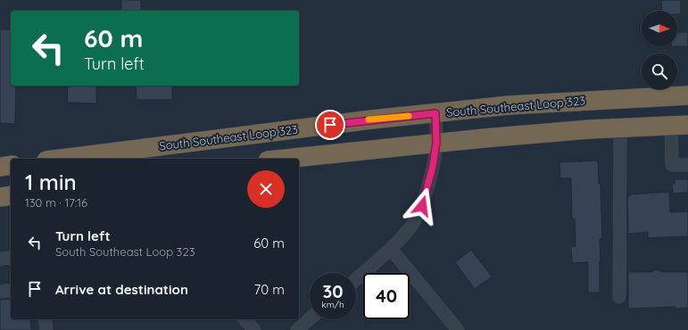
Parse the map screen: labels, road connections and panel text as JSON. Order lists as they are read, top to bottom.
{
  "streets": {
    "highway": ["South Southeast Loop 323"]
  },
  "north": "right",
  "page": {
    "turn": ["60 m", "Turn left"],
    "heading": ["1 min", "130 m · 17:16"],
    "list": [
      {
        "name": "Turn left",
        "note": "South Southeast Loop 323",
        "value": "60 m"
      },
      {
        "name": "Arrive at destination",
        "value": "70 m"
      }
    ],
    "speed": "30 km/h",
    "limit": "40"
  }
}
